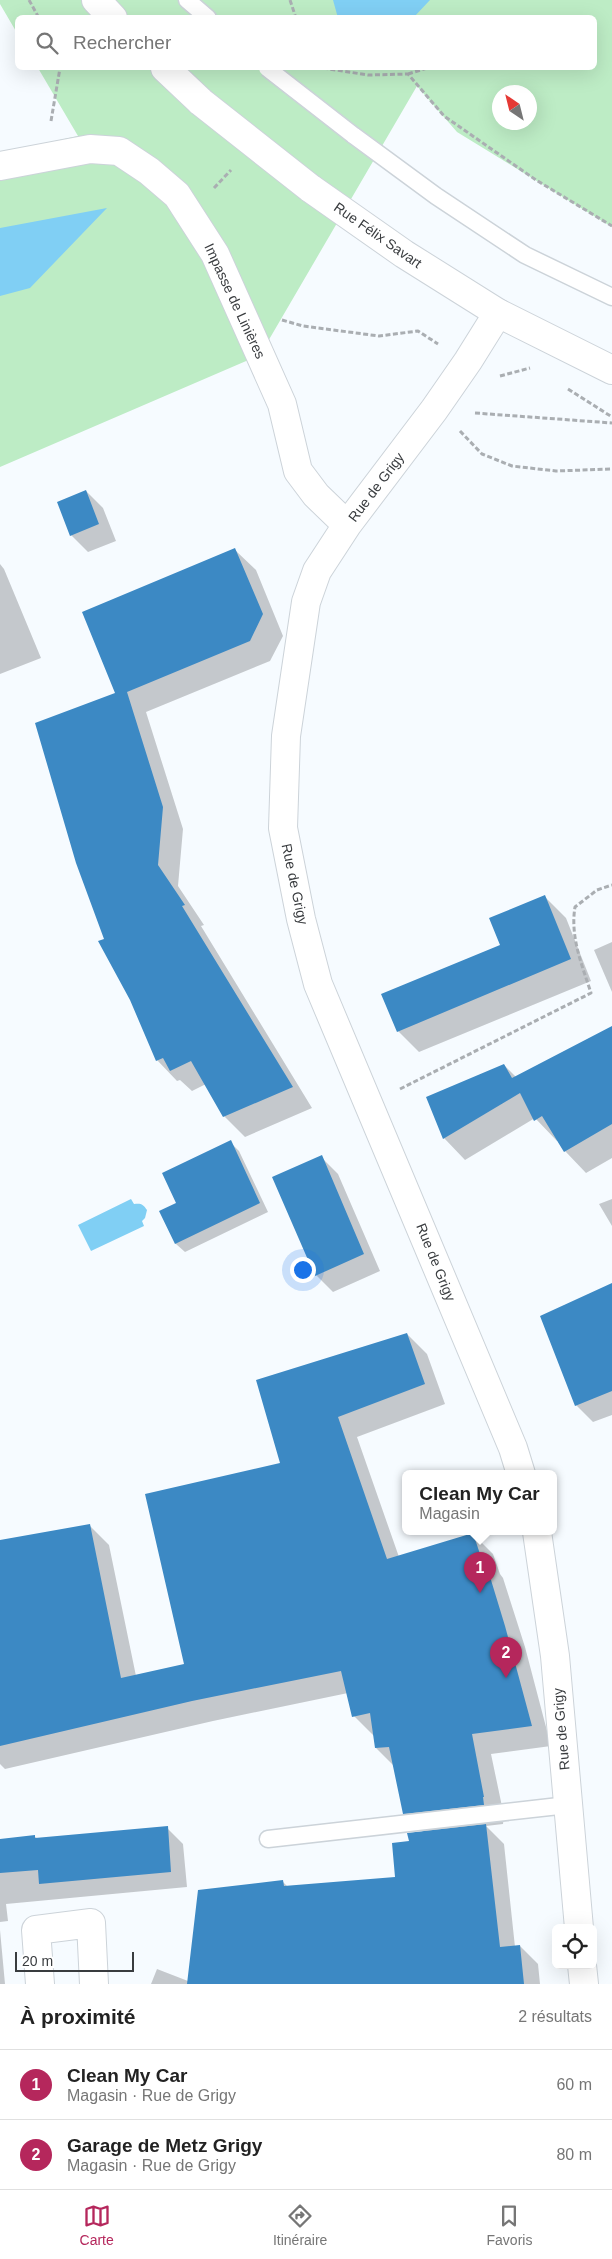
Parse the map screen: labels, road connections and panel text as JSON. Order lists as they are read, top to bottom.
{
  "streets": {
    "street": ["Rue Félix Savart", "Impasse de Linières", "Rue de Grigy"]
  },
  "crossings": [
    ["Rue Félix Savart", "Rue de Grigy"],
    ["Impasse de Linières", "Rue de Grigy"]
  ],
  "scale_bar": "20 m",
  "north": "top left",
  "page": {
    "search": "Rechercher",
    "popup": ["Clean My Car", "Magasin"],
    "pins": ["1", "2"],
    "scale": "20 m",
    "heading": ["À proximité", "2 résultats"],
    "list": [
      {
        "mark": "1",
        "name": "Clean My Car",
        "note": "Magasin · Rue de Grigy",
        "value": "60 m"
      },
      {
        "mark": "2",
        "name": "Garage de Metz Grigy",
        "note": "Magasin · Rue de Grigy",
        "value": "80 m"
      }
    ],
    "nav": ["Carte", "Itinéraire", "Favoris"]
  }
}
